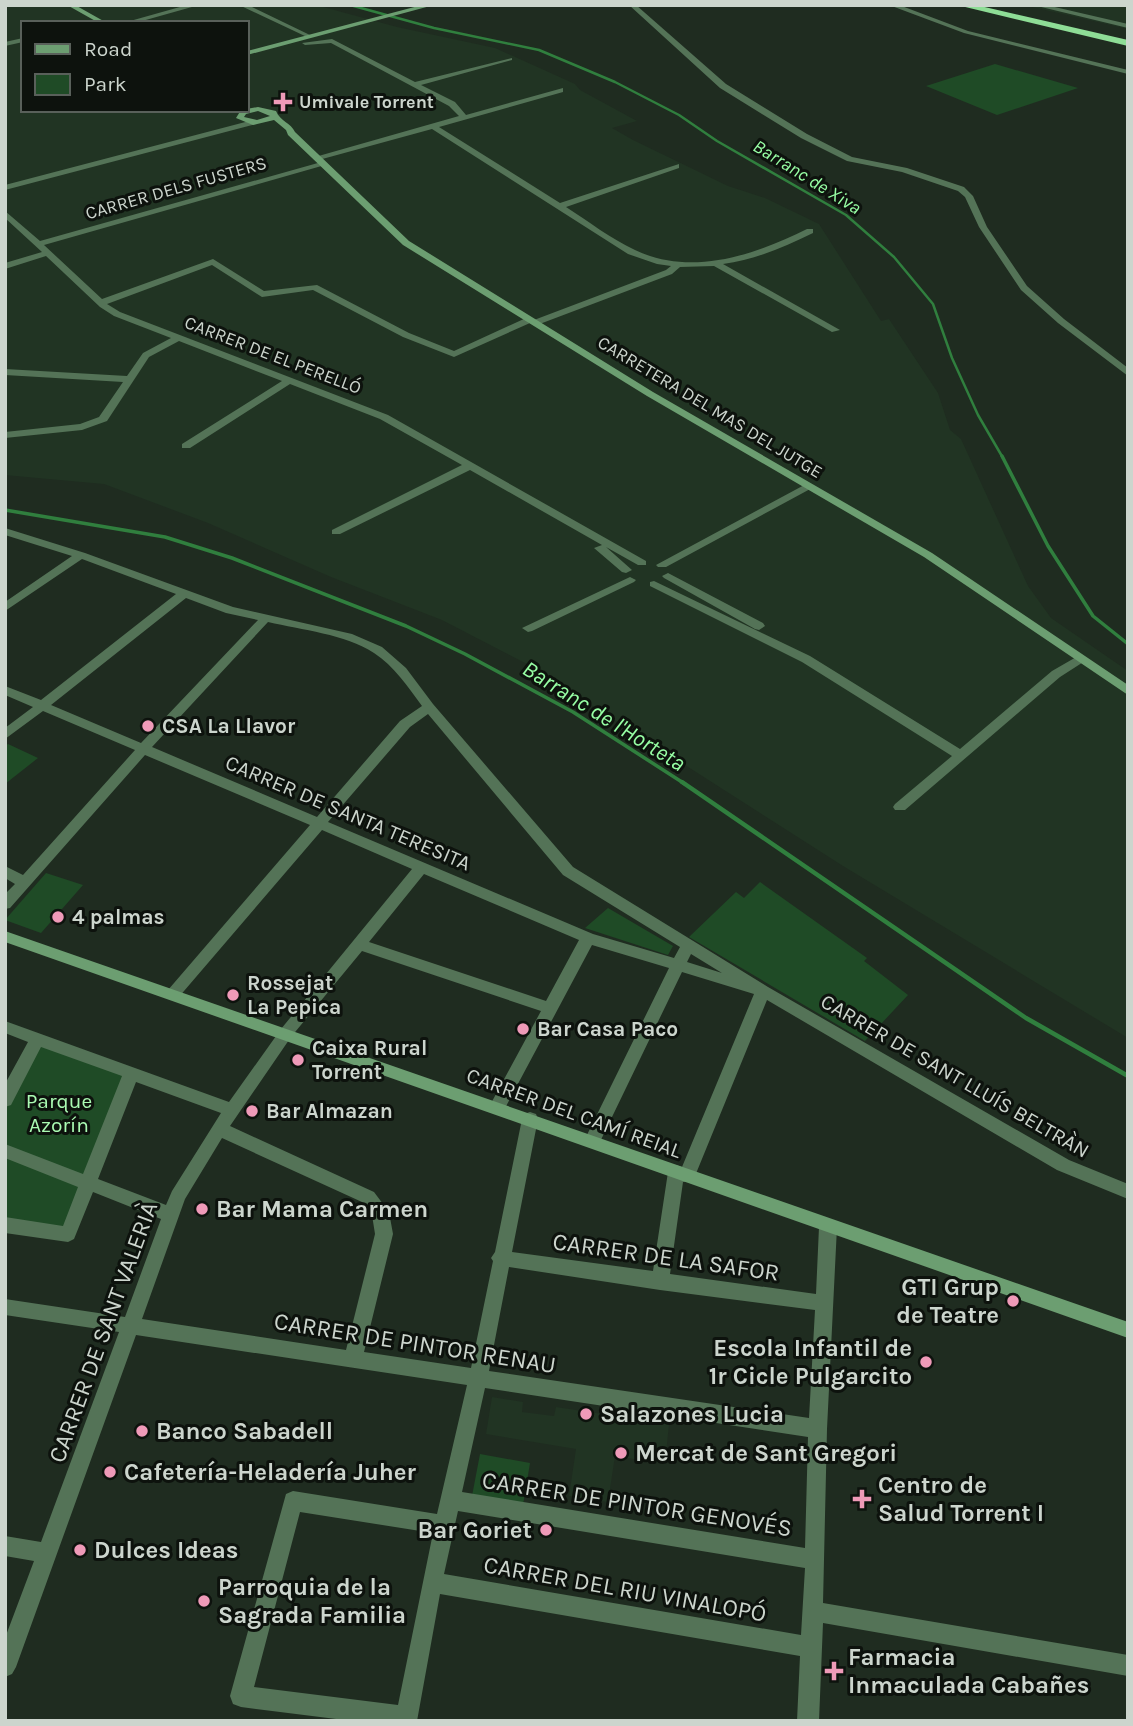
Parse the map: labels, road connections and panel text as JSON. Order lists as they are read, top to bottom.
{
  "streets": {
    "street": [
      "CARRER DELS FUSTERS",
      "CARRER DE EL PERELLÓ",
      "CARRETERA DEL MAS DEL JUTGE",
      "CARRER DE SANTA TERESITA",
      "CARRER DE SANT LLUÍS BELTRÀN",
      "CARRER DEL CAMÍ REIAL",
      "CARRER DE LA SAFOR",
      "CARRER DE SANT VALERIÀ",
      "CARRER DE PINTOR RENAU",
      "CARRER DE PINTOR GENOVÉS",
      "CARRER DEL RIU VINALOPÓ"
    ]
  },
  "crossings": [
    ["CARRER DELS FUSTERS", "CARRER DE EL PERELLÓ"],
    ["CARRER DELS FUSTERS", "CARRETERA DEL MAS DEL JUTGE"],
    ["CARRER DE SANTA TERESITA", "CARRER DE SANT LLUÍS BELTRÀN"],
    ["CARRER DE SANTA TERESITA", "CARRER DE SANT VALERIÀ"],
    ["CARRER DEL CAMÍ REIAL", "CARRER DE SANT VALERIÀ"],
    ["CARRER DE SANT VALERIÀ", "CARRER DE PINTOR RENAU"]
  ],
  "water": ["Barranc de Xiva", "Barranc de l'Horteta"],
  "parks": ["Parque Azorín"],
  "places": {
    "health": ["Umivale Torrent", "Centro de Salud Torrent I", "Farmacia Inmaculada Cabañes"],
    "other": [
      "CSA La Llavor",
      "4 palmas",
      "Rossejat La Pepica",
      "Bar Casa Paco",
      "Caixa Rural Torrent",
      "Bar Almazan",
      "Bar Mama Carmen",
      "GTI Grup de Teatre",
      "Escola Infantil de 1r Cicle Pulgarcito",
      "Salazones Lucia",
      "Banco Sabadell",
      "Mercat de Sant Gregori",
      "Cafetería-Heladería Juher",
      "Bar Goriet",
      "Dulces Ideas",
      "Parroquia de la Sagrada Familia"
    ]
  },
  "legend": ["Road", "Park"]
}
